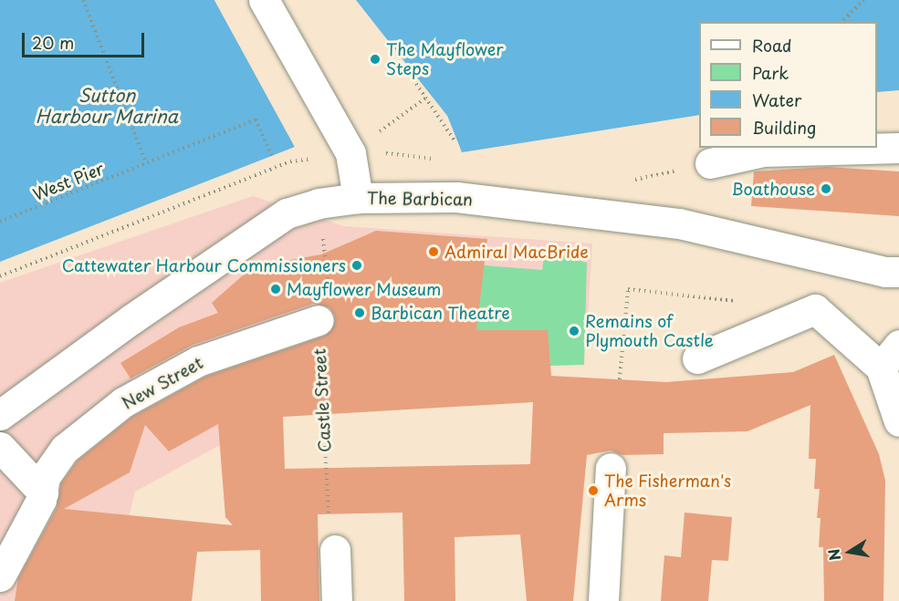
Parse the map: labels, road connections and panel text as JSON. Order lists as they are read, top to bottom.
{
  "streets": {
    "street": ["The Barbican", "New Street"],
    "path": ["West Pier", "Castle Street"]
  },
  "crossings": [
    ["The Barbican", "Castle Street"],
    ["New Street", "Castle Street"]
  ],
  "water": ["Sutton Harbour Marina"],
  "places": [
    "The Mayflower Steps",
    "Boathouse",
    "Admiral MacBride",
    "Cattewater Harbour Commissioners",
    "Mayflower Museum",
    "Barbican Theatre",
    "Remains of Plymouth Castle",
    "The Fisherman's Arms"
  ],
  "legend": [
    "Road",
    "Park",
    "Water",
    "Building"
  ],
  "scale_bar": "20 m",
  "north": "left"
}
